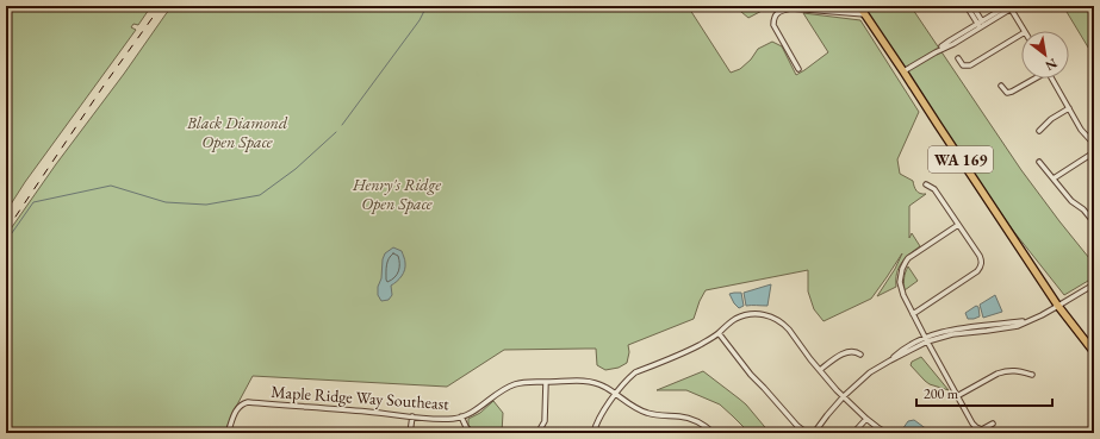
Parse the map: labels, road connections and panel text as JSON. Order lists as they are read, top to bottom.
{
  "streets": {
    "main road": ["WA 169"],
    "street": ["Maple Ridge Way Southeast"]
  },
  "parks": ["Black Diamond Open Space", "Henry's Ridge Open Space"],
  "scale_bar": "200 m",
  "north": "bottom right"
}
